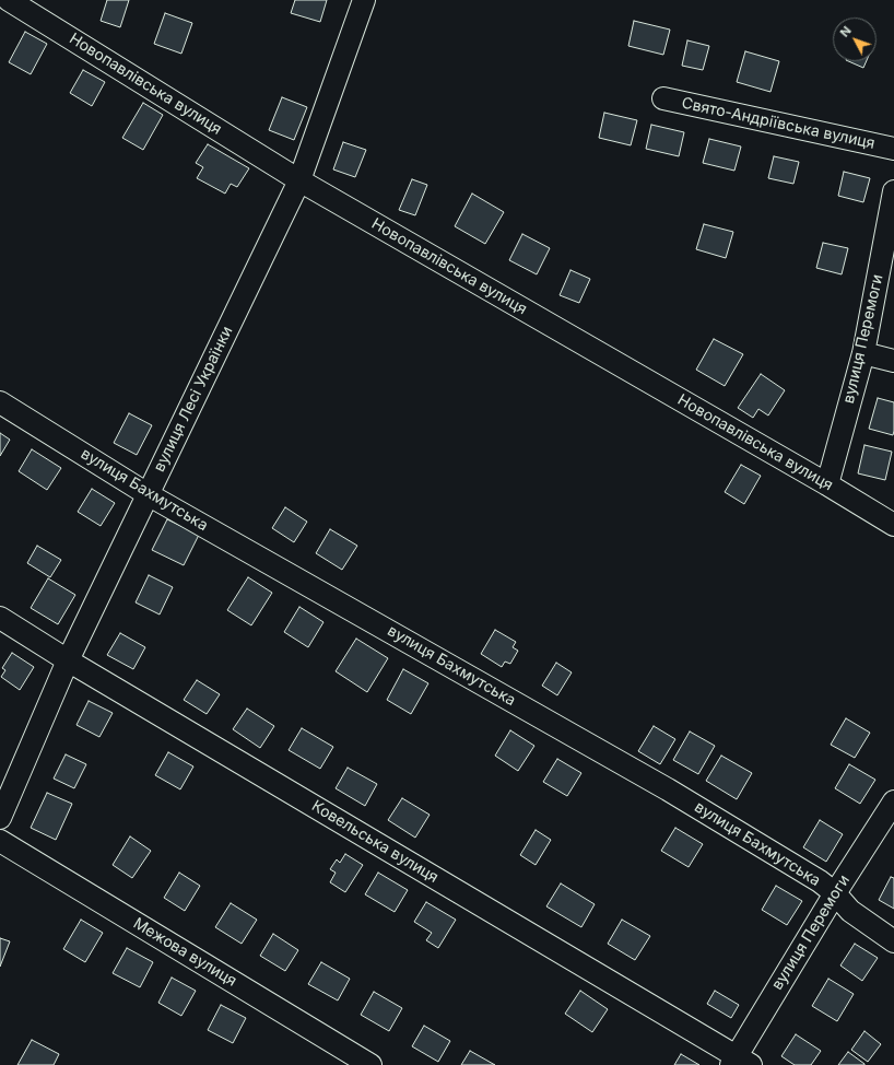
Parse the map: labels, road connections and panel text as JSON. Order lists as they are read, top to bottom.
{
  "streets": {
    "street": [
      "Новопавлівська вулиця",
      "Свято-Андріївська вулиця",
      "вулиця Перемоги",
      "вулиця Лесі Українки",
      "вулиця Бахмутська",
      "Ковельська вулиця",
      "Межова вулиця"
    ]
  },
  "crossings": [
    ["Новопавлівська вулиця", "вулиця Перемоги"],
    ["Новопавлівська вулиця", "вулиця Лесі Українки"],
    ["вулиця Перемоги", "вулиця Бахмутська"],
    ["вулиця Перемоги", "Ковельська вулиця"],
    ["вулиця Лесі Українки", "вулиця Бахмутська"],
    ["вулиця Лесі Українки", "Ковельська вулиця"]
  ],
  "north": "top left"
}
